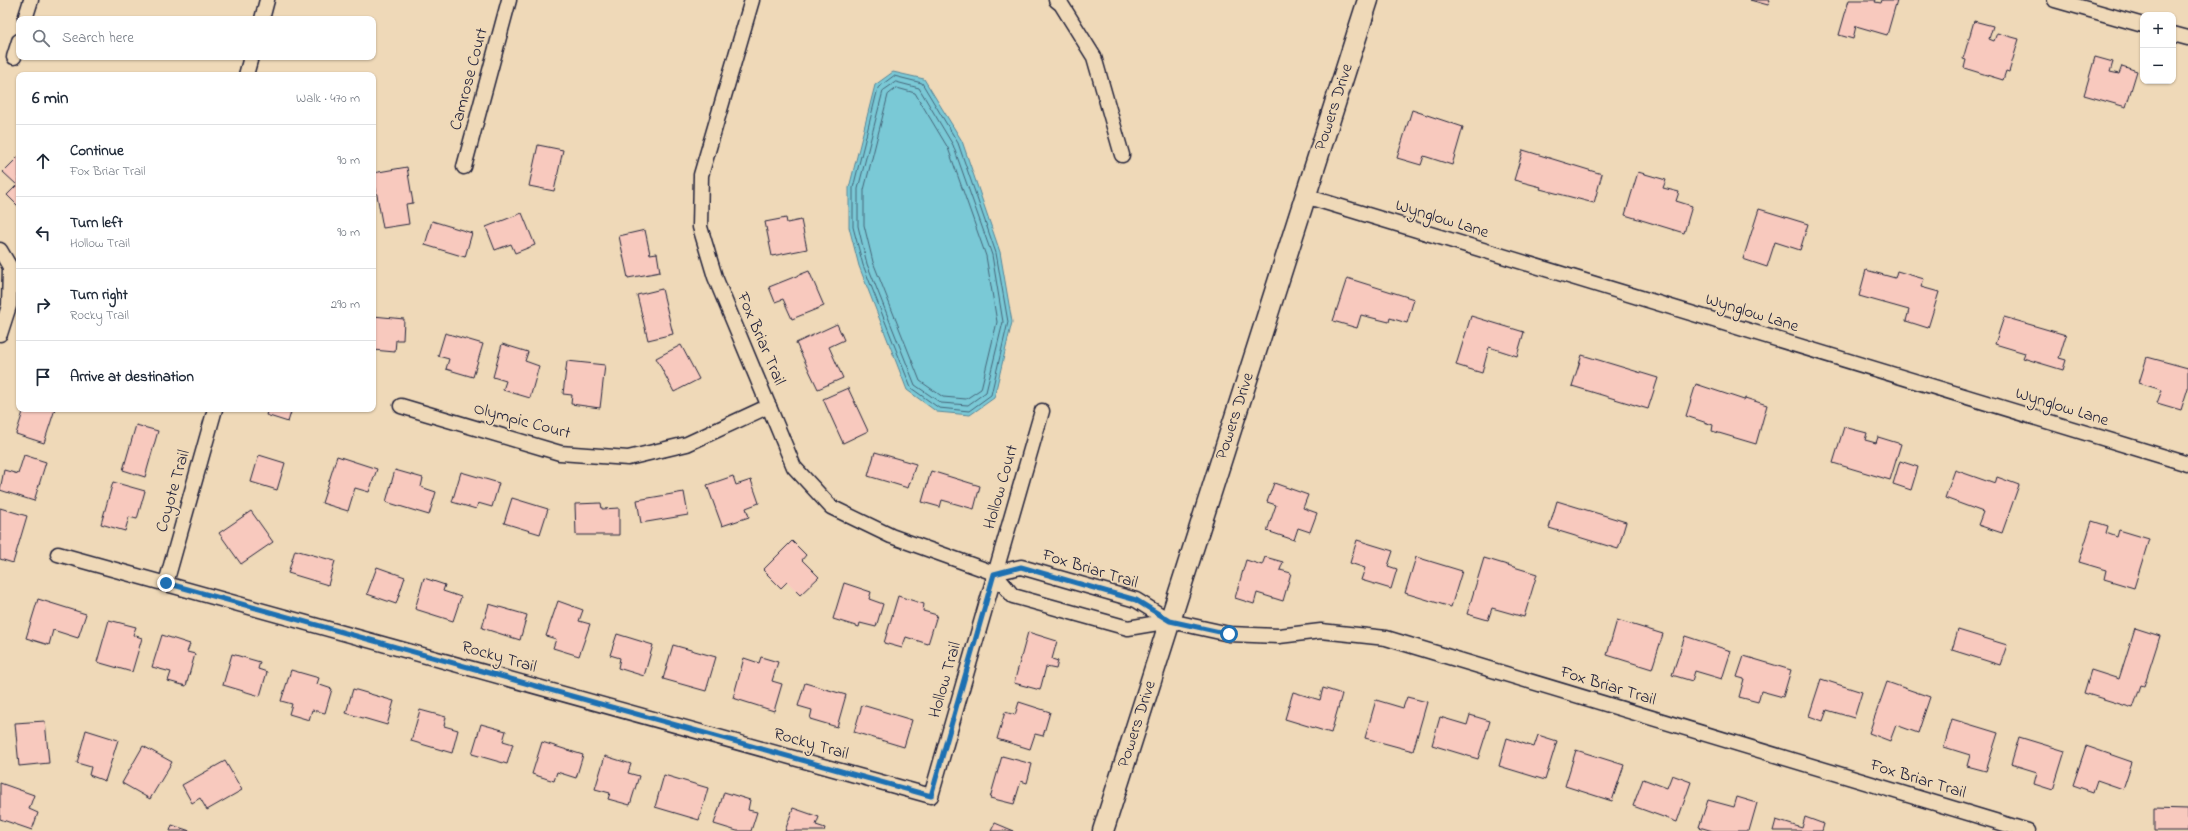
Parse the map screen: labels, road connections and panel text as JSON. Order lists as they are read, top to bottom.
{
  "streets": {
    "street": [
      "Camrose Court",
      "Powers Drive",
      "Wynglow Lane",
      "Fox Briar Trail",
      "Olympic Court",
      "Hollow Court",
      "Coyote Trail",
      "Rocky Trail",
      "Hollow Trail"
    ]
  },
  "crossings": [
    ["Powers Drive", "Wynglow Lane"],
    ["Powers Drive", "Fox Briar Trail"],
    ["Fox Briar Trail", "Olympic Court"],
    ["Fox Briar Trail", "Hollow Court"],
    ["Fox Briar Trail", "Hollow Trail"],
    ["Hollow Court", "Hollow Trail"],
    ["Coyote Trail", "Rocky Trail"],
    ["Rocky Trail", "Hollow Trail"]
  ],
  "page": {
    "map_buttons": ["+", "−"],
    "search": "Search here",
    "heading": ["6 min", "Walk · 470 m"],
    "list": [
      ["Continue", "Fox Briar Trail", "90 m"],
      ["Turn left", "Hollow Trail", "90 m"],
      ["Turn right", "Rocky Trail", "290 m"],
      "Arrive at destination"
    ]
  }
}
